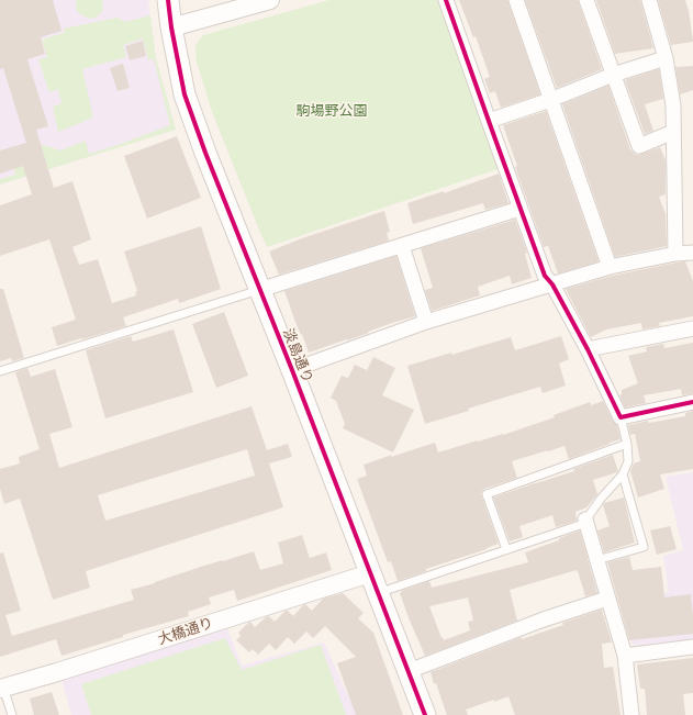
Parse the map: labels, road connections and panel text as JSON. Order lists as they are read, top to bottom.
{
  "streets": {
    "main road": ["淡島通り"],
    "street": ["大橋通り"]
  },
  "crossings": [
    ["淡島通り", "大橋通り"]
  ],
  "parks": ["駒場野公園"]
}
